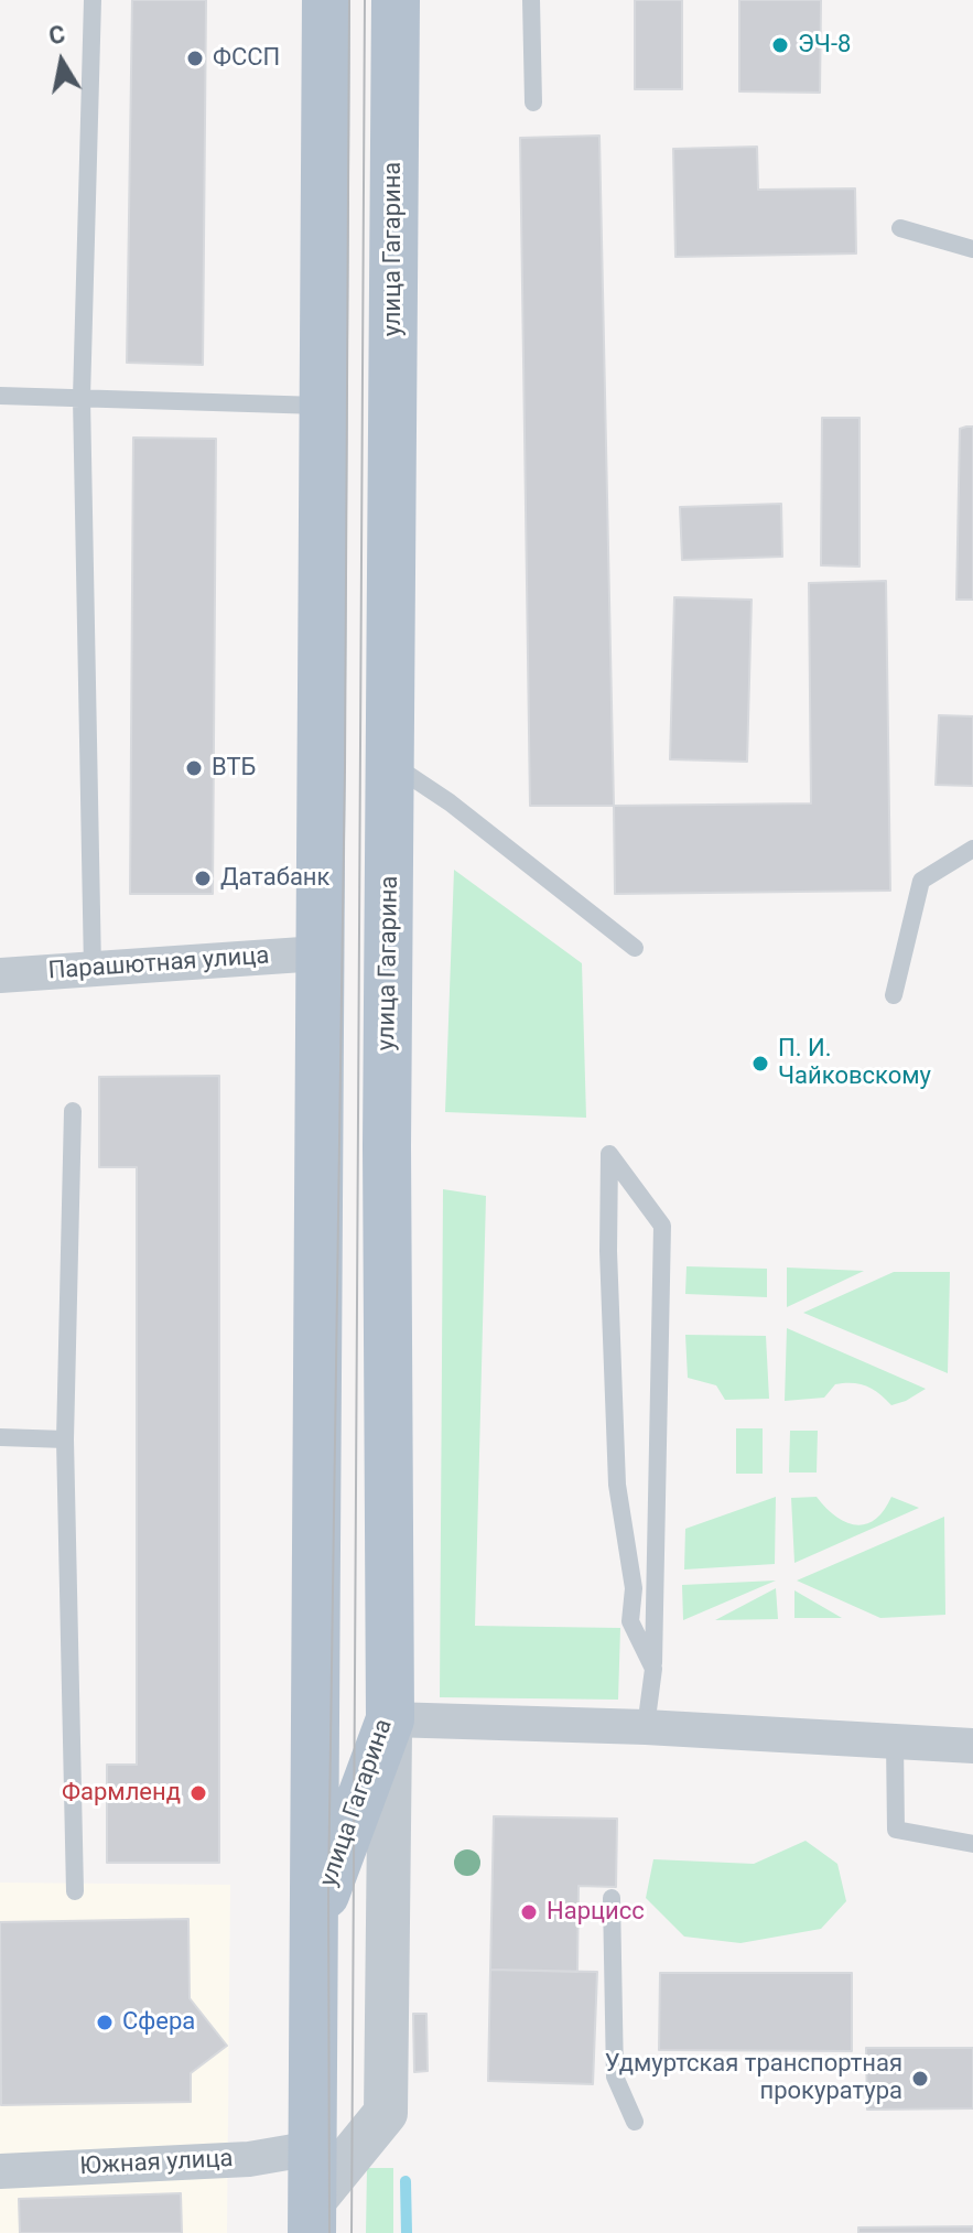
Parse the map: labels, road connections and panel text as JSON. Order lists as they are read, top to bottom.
{
  "streets": {
    "main road": ["улица Гагарина"],
    "street": ["Парашютная улица", "Южная улица"]
  },
  "crossings": [
    ["улица Гагарина", "Парашютная улица"],
    ["улица Гагарина", "Южная улица"]
  ],
  "places": [
    "ЭЧ-8",
    "ФССП",
    "ВТБ",
    "Датабанк",
    "П. И. Чайковскому",
    "Фармленд",
    "Нарцисс",
    "Сфера",
    "Удмуртская транспортная прокуратура"
  ],
  "north": "top"
}
